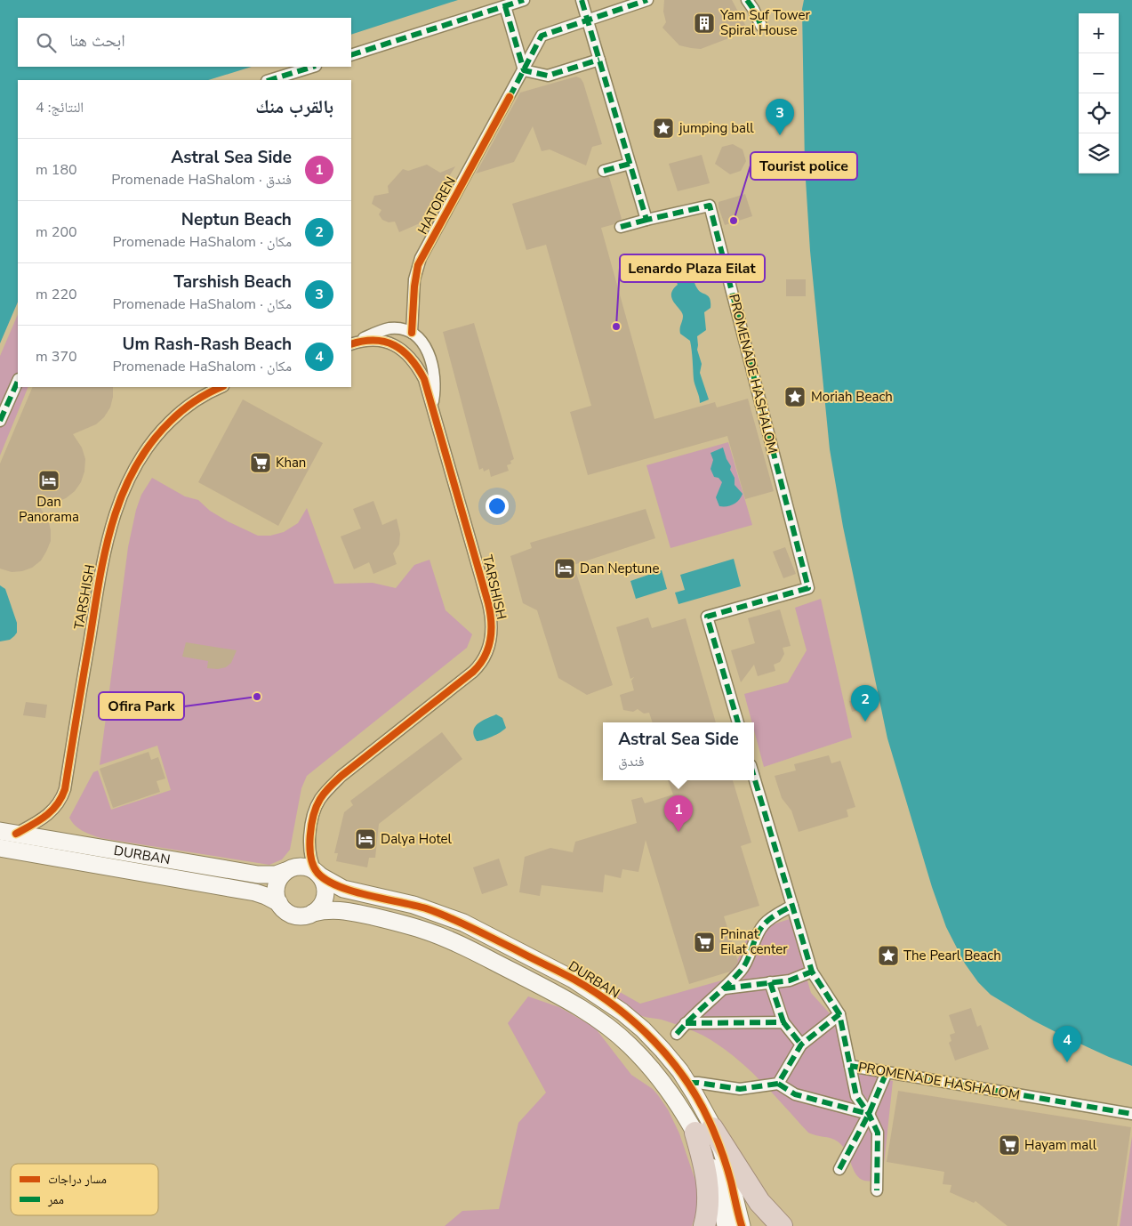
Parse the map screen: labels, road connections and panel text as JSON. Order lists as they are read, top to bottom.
{
  "streets": {
    "street": [
      "HATOREN",
      "PROMENADE HASHALOM",
      "TARSHISH",
      "DURBAN"
    ]
  },
  "crossings": [
    ["HATOREN", "TARSHISH"],
    ["TARSHISH", "DURBAN"]
  ],
  "places": {
    "building": ["Yam Suf Tower Spiral House"],
    "place": ["jumping ball", "Moriah Beach", "The Pearl Beach"],
    "other": ["Tourist police", "Lenardo Plaza Eilat", "Ofira Park"],
    "supermarket": ["Khan", "Pninat Eilat center", "Hayam mall"],
    "hotel": ["Dan Panorama", "Dan Neptune", "Dalya Hotel"]
  },
  "legend": ["مسار دراجات", "ممر"],
  "page": {
    "map_buttons": ["+", "−"],
    "search": "ابحث هنا",
    "heading": ["بالقرب منك", "النتائج: 4"],
    "pins": [
      "3",
      "2",
      "1",
      "4"
    ],
    "list": [
      {
        "mark": "1",
        "name": "Astral Sea Side",
        "note": "فندق · Promenade HaShalom",
        "value": "180 m"
      },
      {
        "mark": "2",
        "name": "Neptun Beach",
        "note": "مكان · Promenade HaShalom",
        "value": "200 m"
      },
      {
        "mark": "3",
        "name": "Tarshish Beach",
        "note": "مكان · Promenade HaShalom",
        "value": "220 m"
      },
      {
        "mark": "4",
        "name": "Um Rash-Rash Beach",
        "note": "مكان · Promenade HaShalom",
        "value": "370 m"
      }
    ],
    "popup": ["Astral Sea Side", "فندق"]
  }
}
